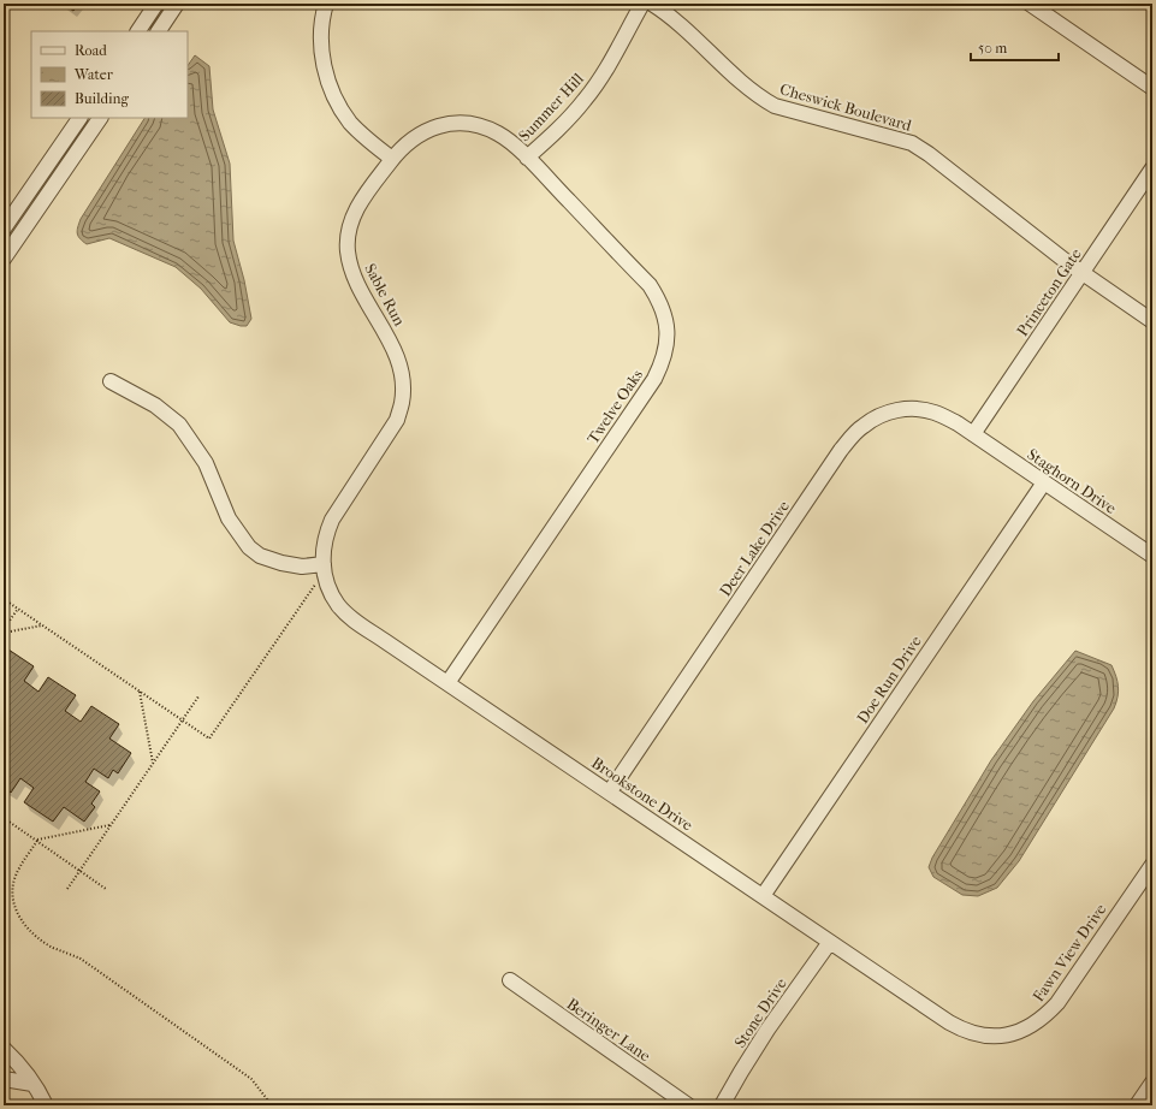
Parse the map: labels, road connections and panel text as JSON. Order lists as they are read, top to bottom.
{
  "streets": {
    "street": [
      "Summer Hill",
      "Cheswick Boulevard",
      "Princeton Gate",
      "Sable Run",
      "Twelve Oaks",
      "Staghorn Drive",
      "Deer Lake Drive",
      "Doe Run Drive",
      "Brookstone Drive",
      "Fawn View Drive",
      "Stone Drive",
      "Beringer Lane"
    ]
  },
  "crossings": [
    ["Summer Hill", "Sable Run"],
    ["Summer Hill", "Twelve Oaks"],
    ["Cheswick Boulevard", "Princeton Gate"],
    ["Princeton Gate", "Staghorn Drive"],
    ["Princeton Gate", "Deer Lake Drive"],
    ["Sable Run", "Twelve Oaks"],
    ["Sable Run", "Brookstone Drive"],
    ["Twelve Oaks", "Brookstone Drive"],
    ["Staghorn Drive", "Deer Lake Drive"],
    ["Staghorn Drive", "Doe Run Drive"],
    ["Deer Lake Drive", "Brookstone Drive"],
    ["Doe Run Drive", "Brookstone Drive"],
    ["Brookstone Drive", "Fawn View Drive"],
    ["Brookstone Drive", "Stone Drive"]
  ],
  "legend": ["Road", "Water", "Building"],
  "scale_bar": "50 m"
}
